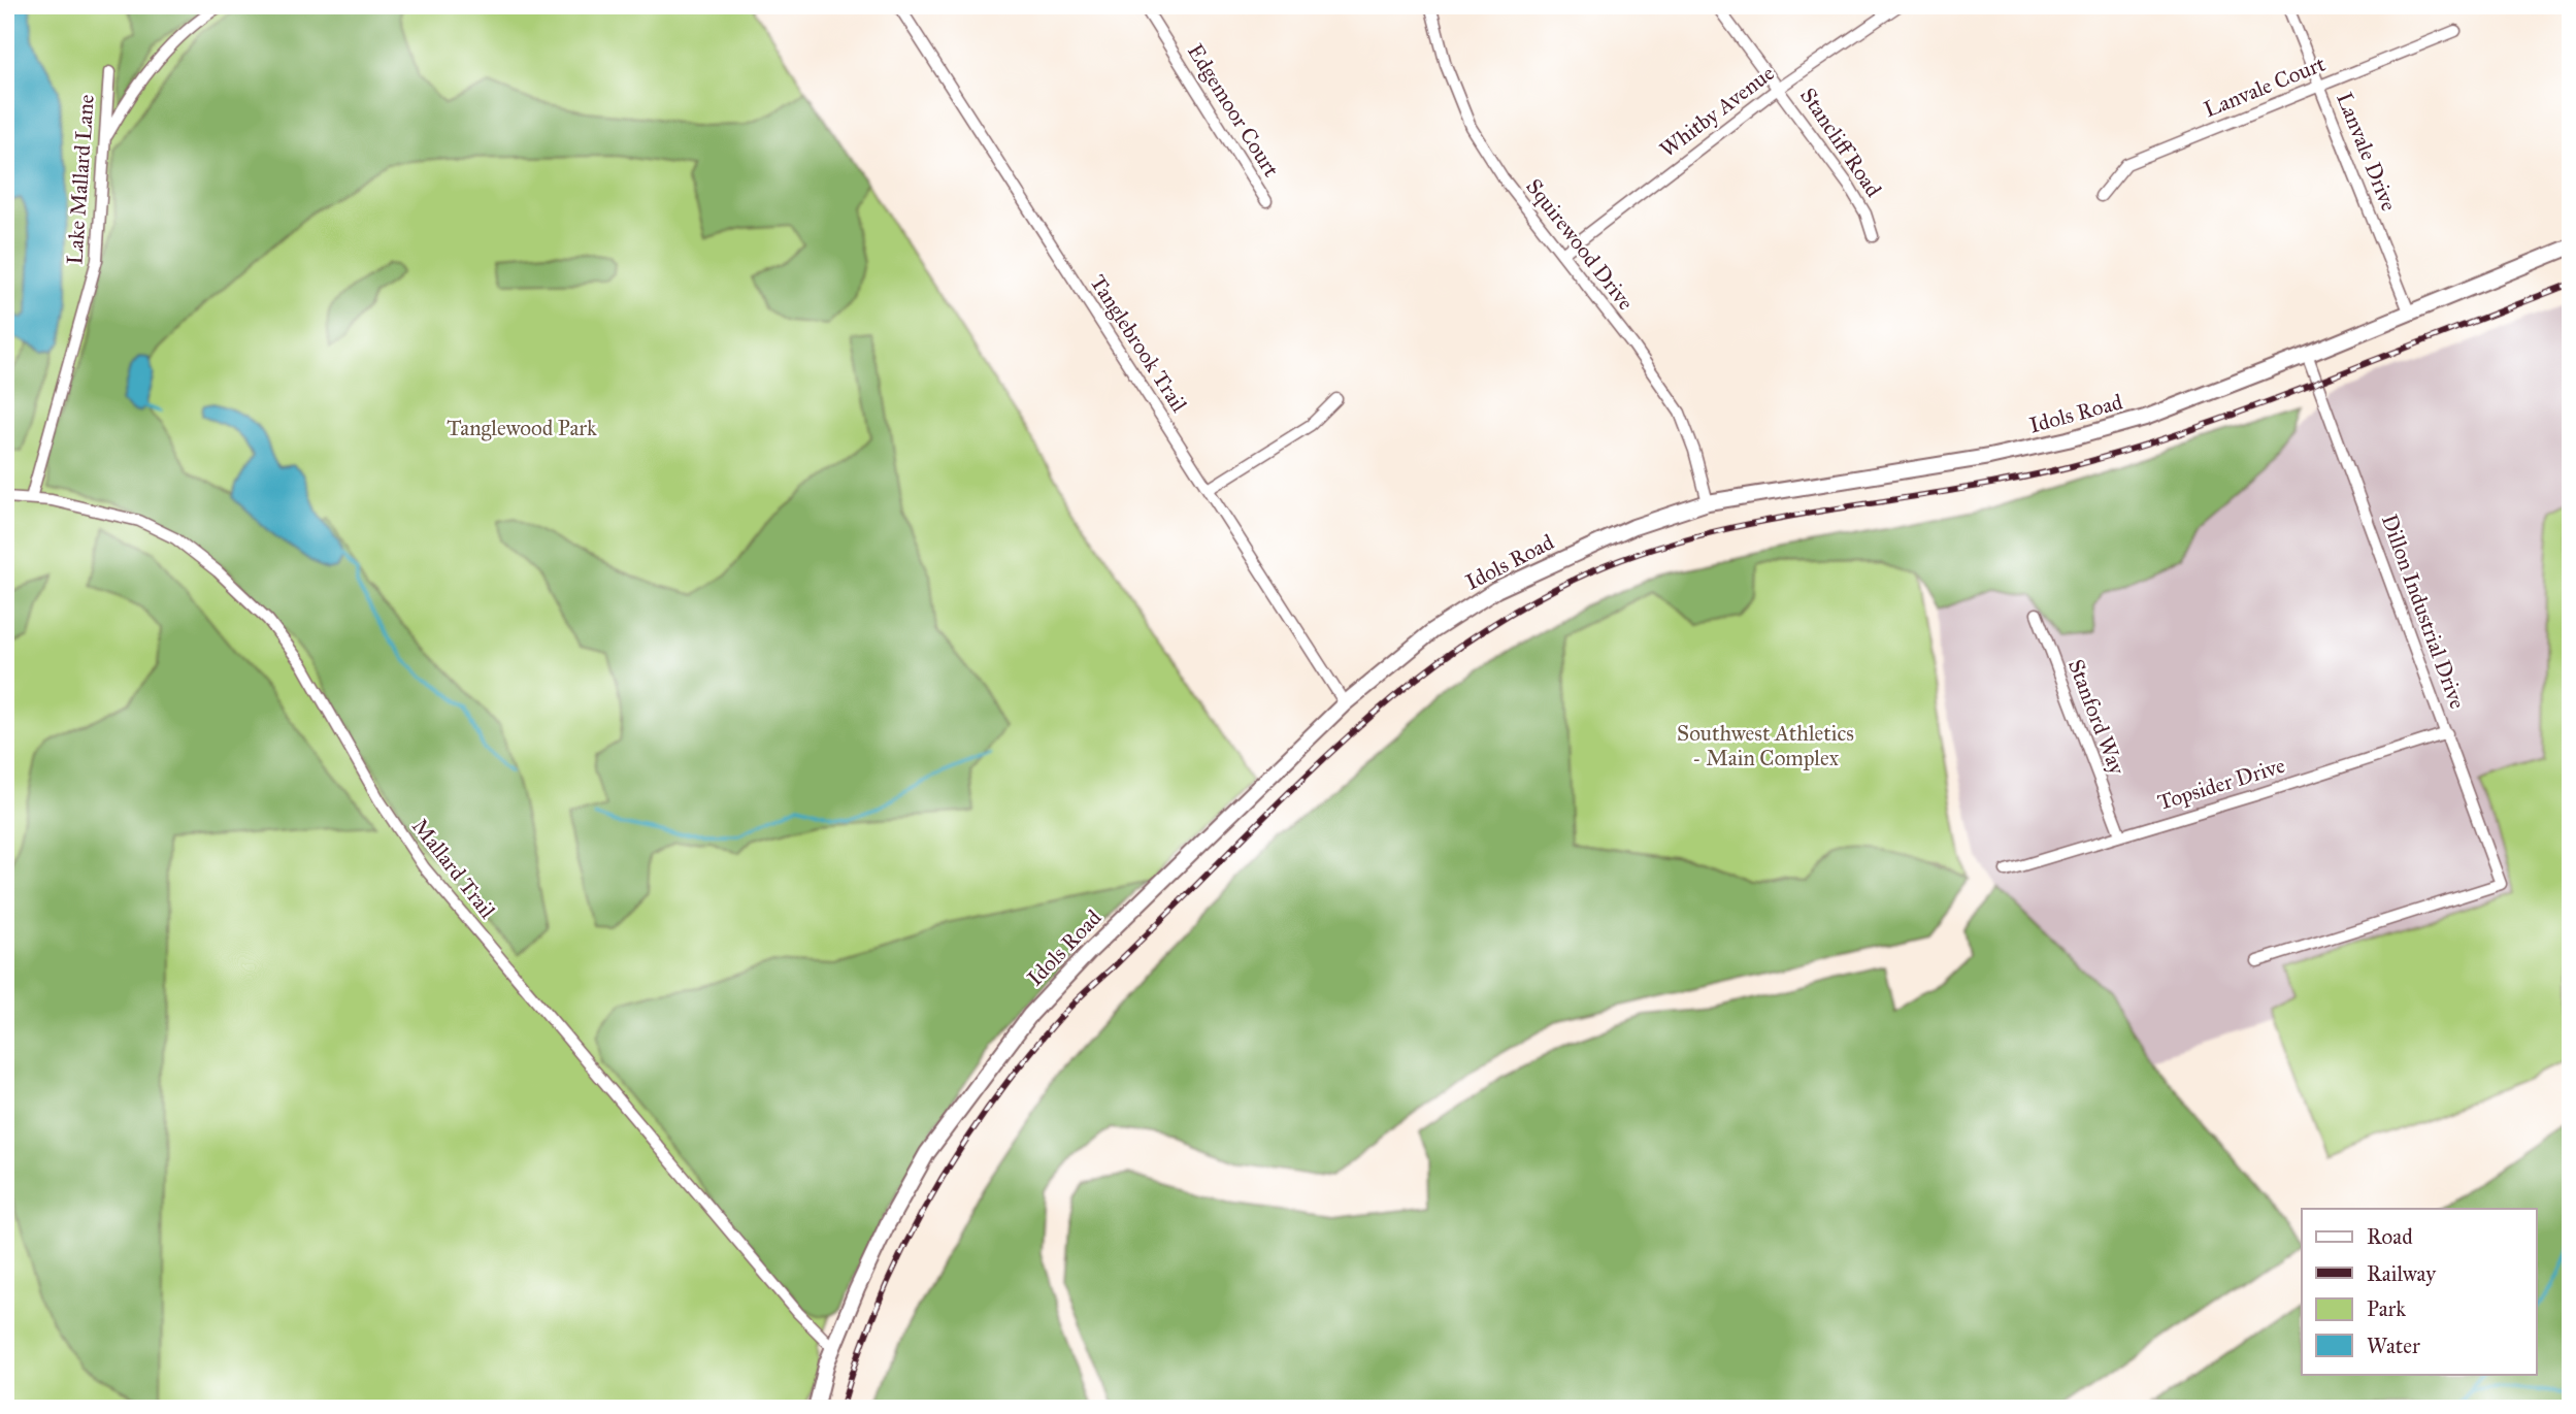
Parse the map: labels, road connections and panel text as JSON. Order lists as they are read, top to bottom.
{
  "streets": {
    "street": [
      "Lanvale Court",
      "Edgemoor Court",
      "Whitby Avenue",
      "Stancliff Road",
      "Lanvale Drive",
      "Lake Mallard Lane",
      "Squirewood Drive",
      "Tanglebrook Trail",
      "Idols Road",
      "Dillon Industrial Drive",
      "Stanford Way",
      "Topsider Drive",
      "Mallard Trail"
    ]
  },
  "crossings": [
    ["Lanvale Court", "Lanvale Drive"],
    ["Whitby Avenue", "Stancliff Road"],
    ["Whitby Avenue", "Squirewood Drive"],
    ["Lanvale Drive", "Idols Road"],
    ["Lake Mallard Lane", "Mallard Trail"],
    ["Squirewood Drive", "Idols Road"],
    ["Tanglebrook Trail", "Idols Road"],
    ["Idols Road", "Dillon Industrial Drive"],
    ["Idols Road", "Mallard Trail"],
    ["Dillon Industrial Drive", "Topsider Drive"],
    ["Stanford Way", "Topsider Drive"]
  ],
  "parks": ["Tanglewood Park", "Southwest Athletics - Main Complex"],
  "legend": [
    "Road",
    "Railway",
    "Park",
    "Water"
  ]
}
